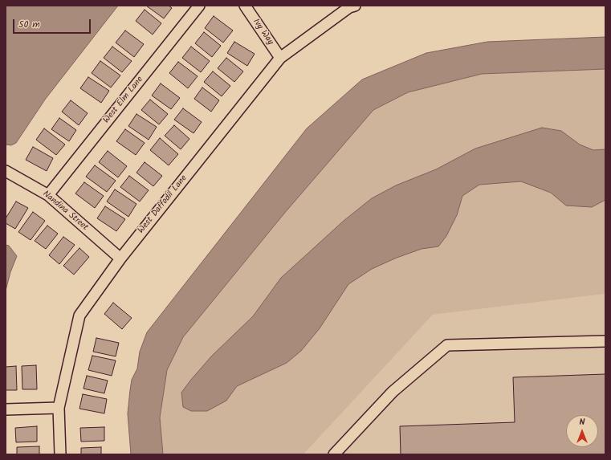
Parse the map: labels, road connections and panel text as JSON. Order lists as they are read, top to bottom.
{
  "streets": {
    "street": [
      "Ivy Way",
      "West Elm Lane",
      "West Daffodil Lane",
      "Nandina Street"
    ]
  },
  "crossings": [
    ["Ivy Way", "West Daffodil Lane"],
    ["West Elm Lane", "Nandina Street"],
    ["West Daffodil Lane", "Nandina Street"]
  ],
  "scale_bar": "50 m",
  "north": "top"
}
